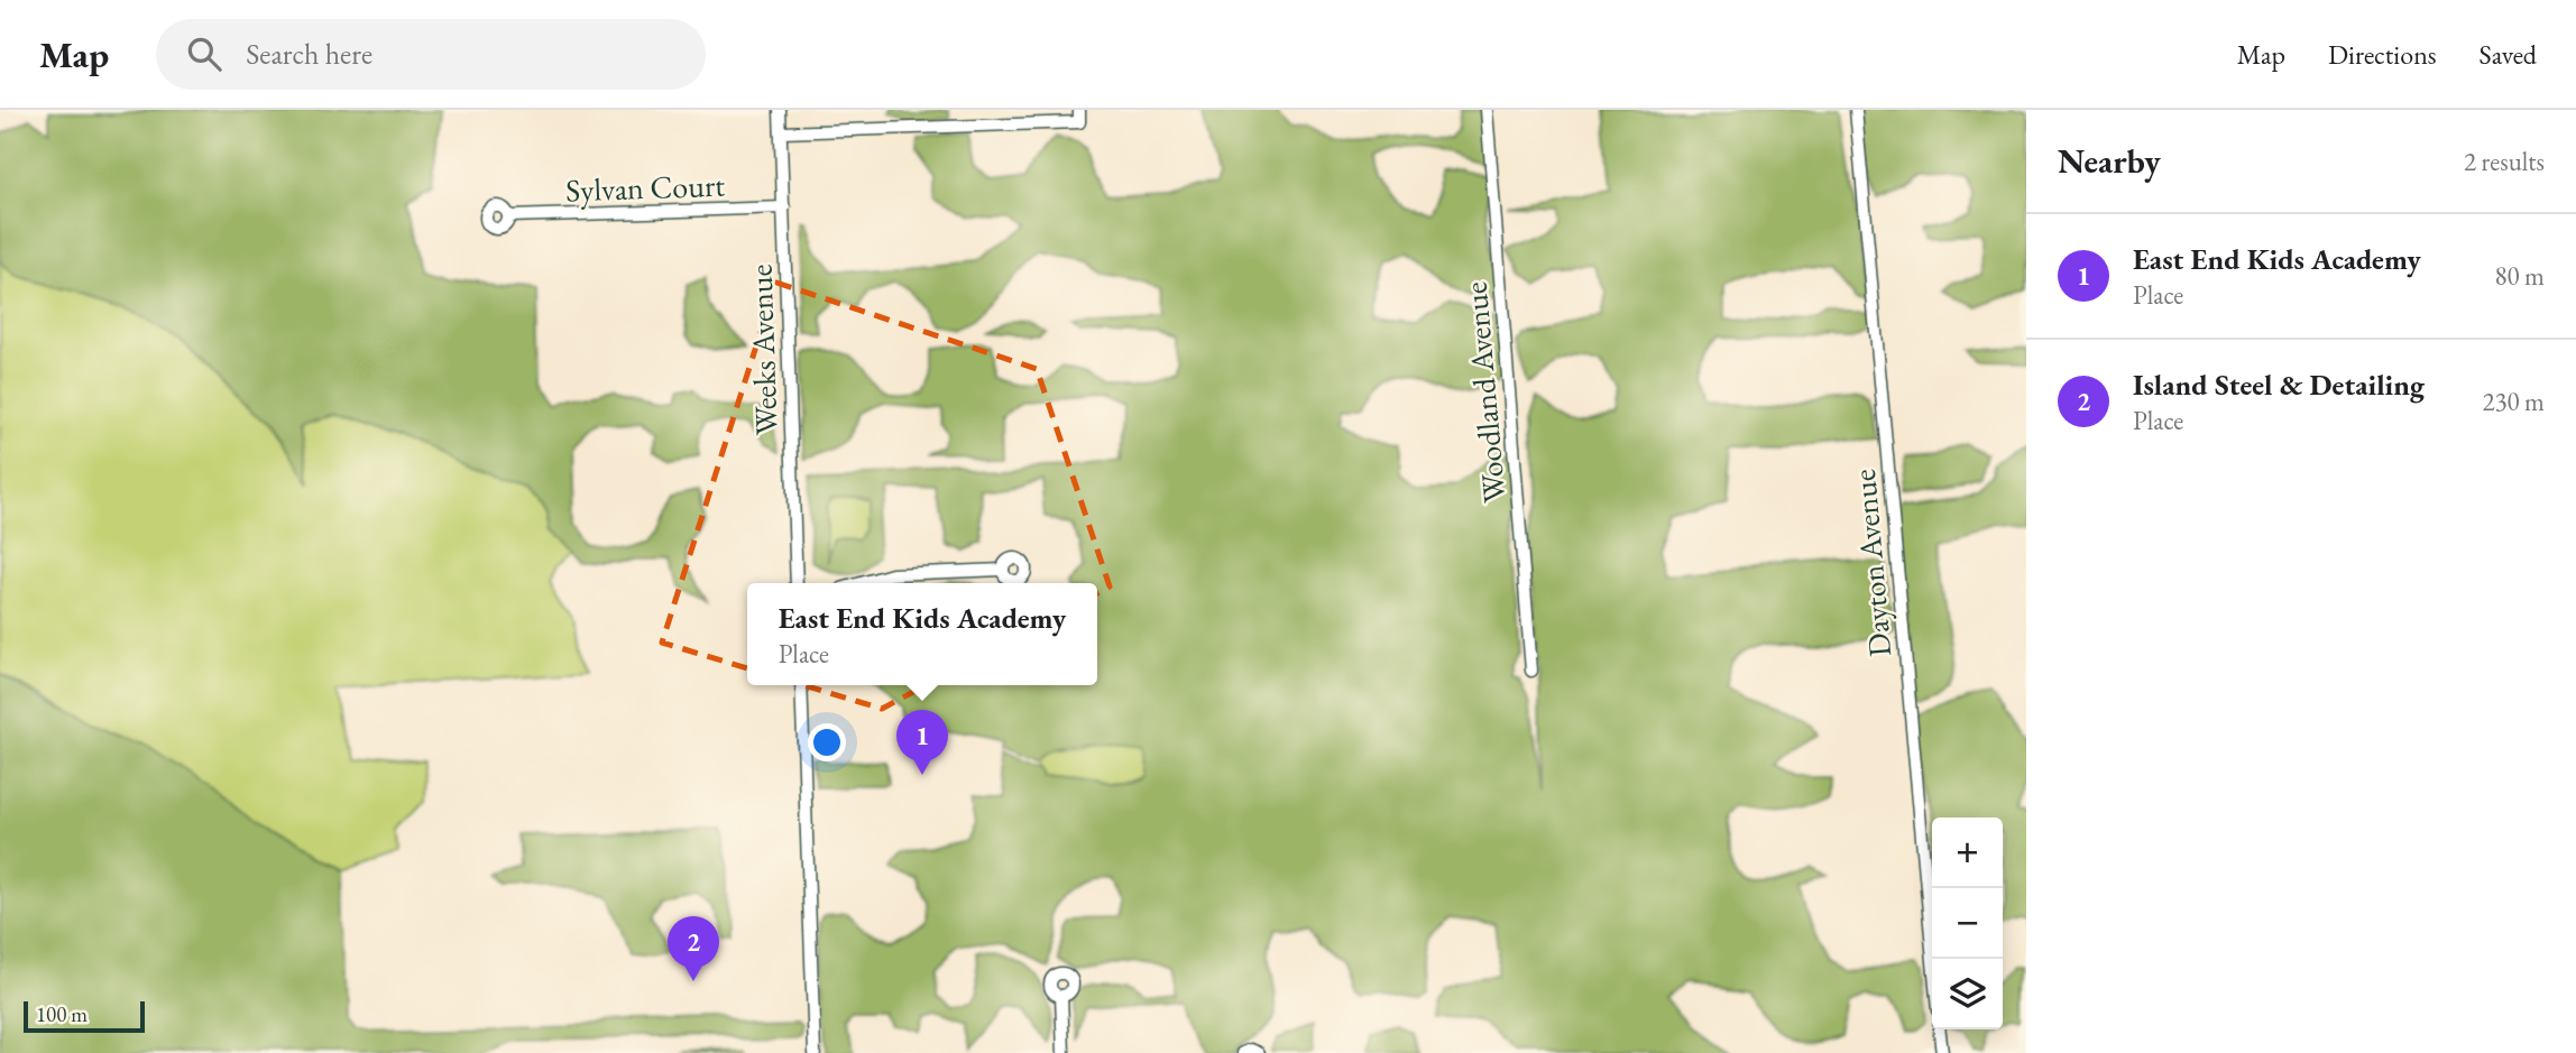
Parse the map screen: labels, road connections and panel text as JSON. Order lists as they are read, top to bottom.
{
  "streets": {
    "street": [
      "Sylvan Court",
      "Weeks Avenue",
      "Woodland Avenue",
      "Dayton Avenue"
    ]
  },
  "crossings": [
    ["Sylvan Court", "Weeks Avenue"]
  ],
  "scale_bar": "100 m",
  "page": {
    "header": "Map",
    "search": "Search here",
    "nav": ["Map", "Directions", "Saved"],
    "heading": ["Nearby", "2 results"],
    "list": [
      {
        "mark": "1",
        "name": "East End Kids Academy",
        "note": "Place",
        "value": "80 m"
      },
      {
        "mark": "2",
        "name": "Island Steel & Detailing",
        "note": "Place",
        "value": "230 m"
      }
    ],
    "popup": ["East End Kids Academy", "Place"],
    "pins": ["1", "2"],
    "map_buttons": ["+", "−"],
    "scale": "100 m"
  }
}
